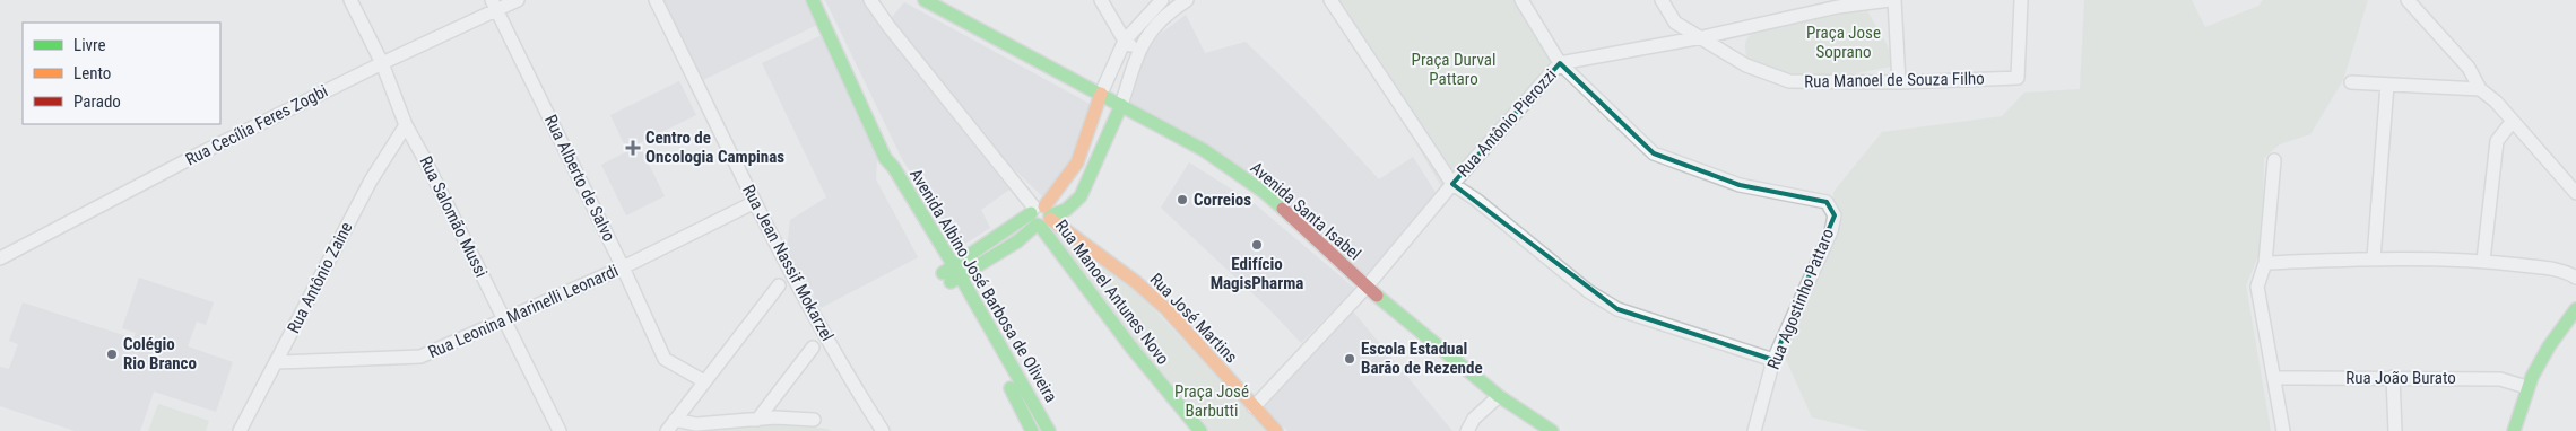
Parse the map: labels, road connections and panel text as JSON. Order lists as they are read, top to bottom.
{
  "streets": {
    "main road": [
      "Avenida Santa Isabel",
      "Avenida Albino José Barbosa de Oliveira",
      "Rua Manoel Antunes Novo",
      "Rua José Martins"
    ],
    "street": [
      "Rua Manoel de Souza Filho",
      "Rua Antônio Pierozzi",
      "Rua Cecília Feres Zogbi",
      "Rua Alberto de Salvo",
      "Rua Salomão Mussi",
      "Rua Jean Nassif Mokarzel",
      "Rua Antônio Zaine",
      "Rua Agostinho Pattaro",
      "Rua Leonina Marinelli Leonardi",
      "Rua João Burato"
    ]
  },
  "crossings": [
    ["Rua Manoel de Souza Filho", "Rua Antônio Pierozzi"],
    ["Rua Antônio Pierozzi", "Avenida Santa Isabel"],
    ["Rua Antônio Pierozzi", "Rua Agostinho Pattaro"],
    ["Rua Antônio Pierozzi", "Rua José Martins"],
    ["Rua Cecília Feres Zogbi", "Rua Alberto de Salvo"],
    ["Rua Cecília Feres Zogbi", "Rua Salomão Mussi"],
    ["Rua Alberto de Salvo", "Rua Leonina Marinelli Leonardi"],
    ["Rua Salomão Mussi", "Rua Antônio Zaine"],
    ["Rua Salomão Mussi", "Rua Leonina Marinelli Leonardi"],
    ["Rua Jean Nassif Mokarzel", "Rua Leonina Marinelli Leonardi"],
    ["Rua Antônio Zaine", "Rua Leonina Marinelli Leonardi"],
    ["Rua Manoel Antunes Novo", "Rua José Martins"]
  ],
  "parks": ["Praça Jose Soprano", "Praça Durval Pattaro", "Praça José Barbutti"],
  "places": {
    "health": ["Centro de Oncologia Campinas"],
    "other": [
      "Correios",
      "Edifício MagisPharma",
      "Colégio Rio Branco",
      "Escola Estadual Barão de Rezende"
    ]
  },
  "legend": ["Livre", "Lento", "Parado"]
}
